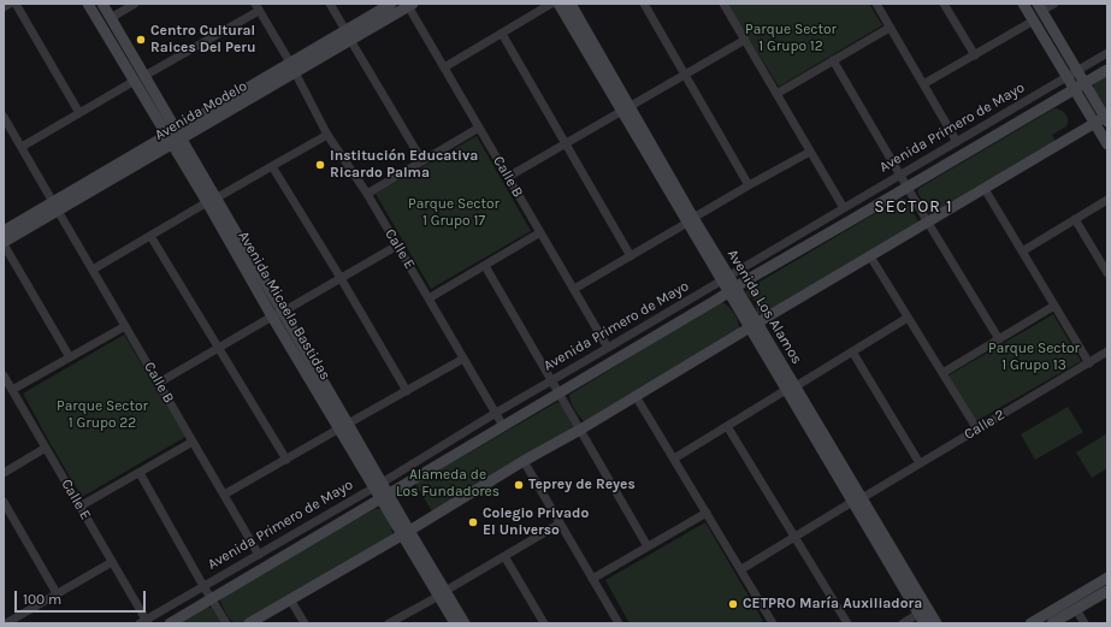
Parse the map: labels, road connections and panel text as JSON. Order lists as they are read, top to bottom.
{
  "streets": {
    "main road": [
      "Avenida Modelo",
      "Avenida Primero de Mayo",
      "Avenida Micaela Bastidas",
      "Avenida Los Alamos"
    ],
    "street": ["Calle B", "Calle E", "Calle 2"]
  },
  "crossings": [
    ["Avenida Modelo", "Calle B"],
    ["Avenida Modelo", "Calle E"],
    ["Avenida Modelo", "Avenida Micaela Bastidas"],
    ["Avenida Primero de Mayo", "Calle B"],
    ["Avenida Primero de Mayo", "Calle E"],
    ["Avenida Primero de Mayo", "Avenida Micaela Bastidas"],
    ["Avenida Primero de Mayo", "Avenida Los Alamos"],
    ["Avenida Los Alamos", "Calle 2"]
  ],
  "districts": ["SECTOR 1"],
  "parks": [
    "Parque Sector 1 Grupo 12",
    "Parque Sector 1 Grupo 17",
    "Parque Sector 1 Grupo 13",
    "Parque Sector 1 Grupo 22",
    "Alameda de Los Fundadores"
  ],
  "places": [
    "Centro Cultural Raices Del Peru",
    "Institución Educativa Ricardo Palma",
    "Teprey de Reyes",
    "Colegio Privado El Universo",
    "CETPRO María Auxiliadora"
  ],
  "scale_bar": "100 m"
}
